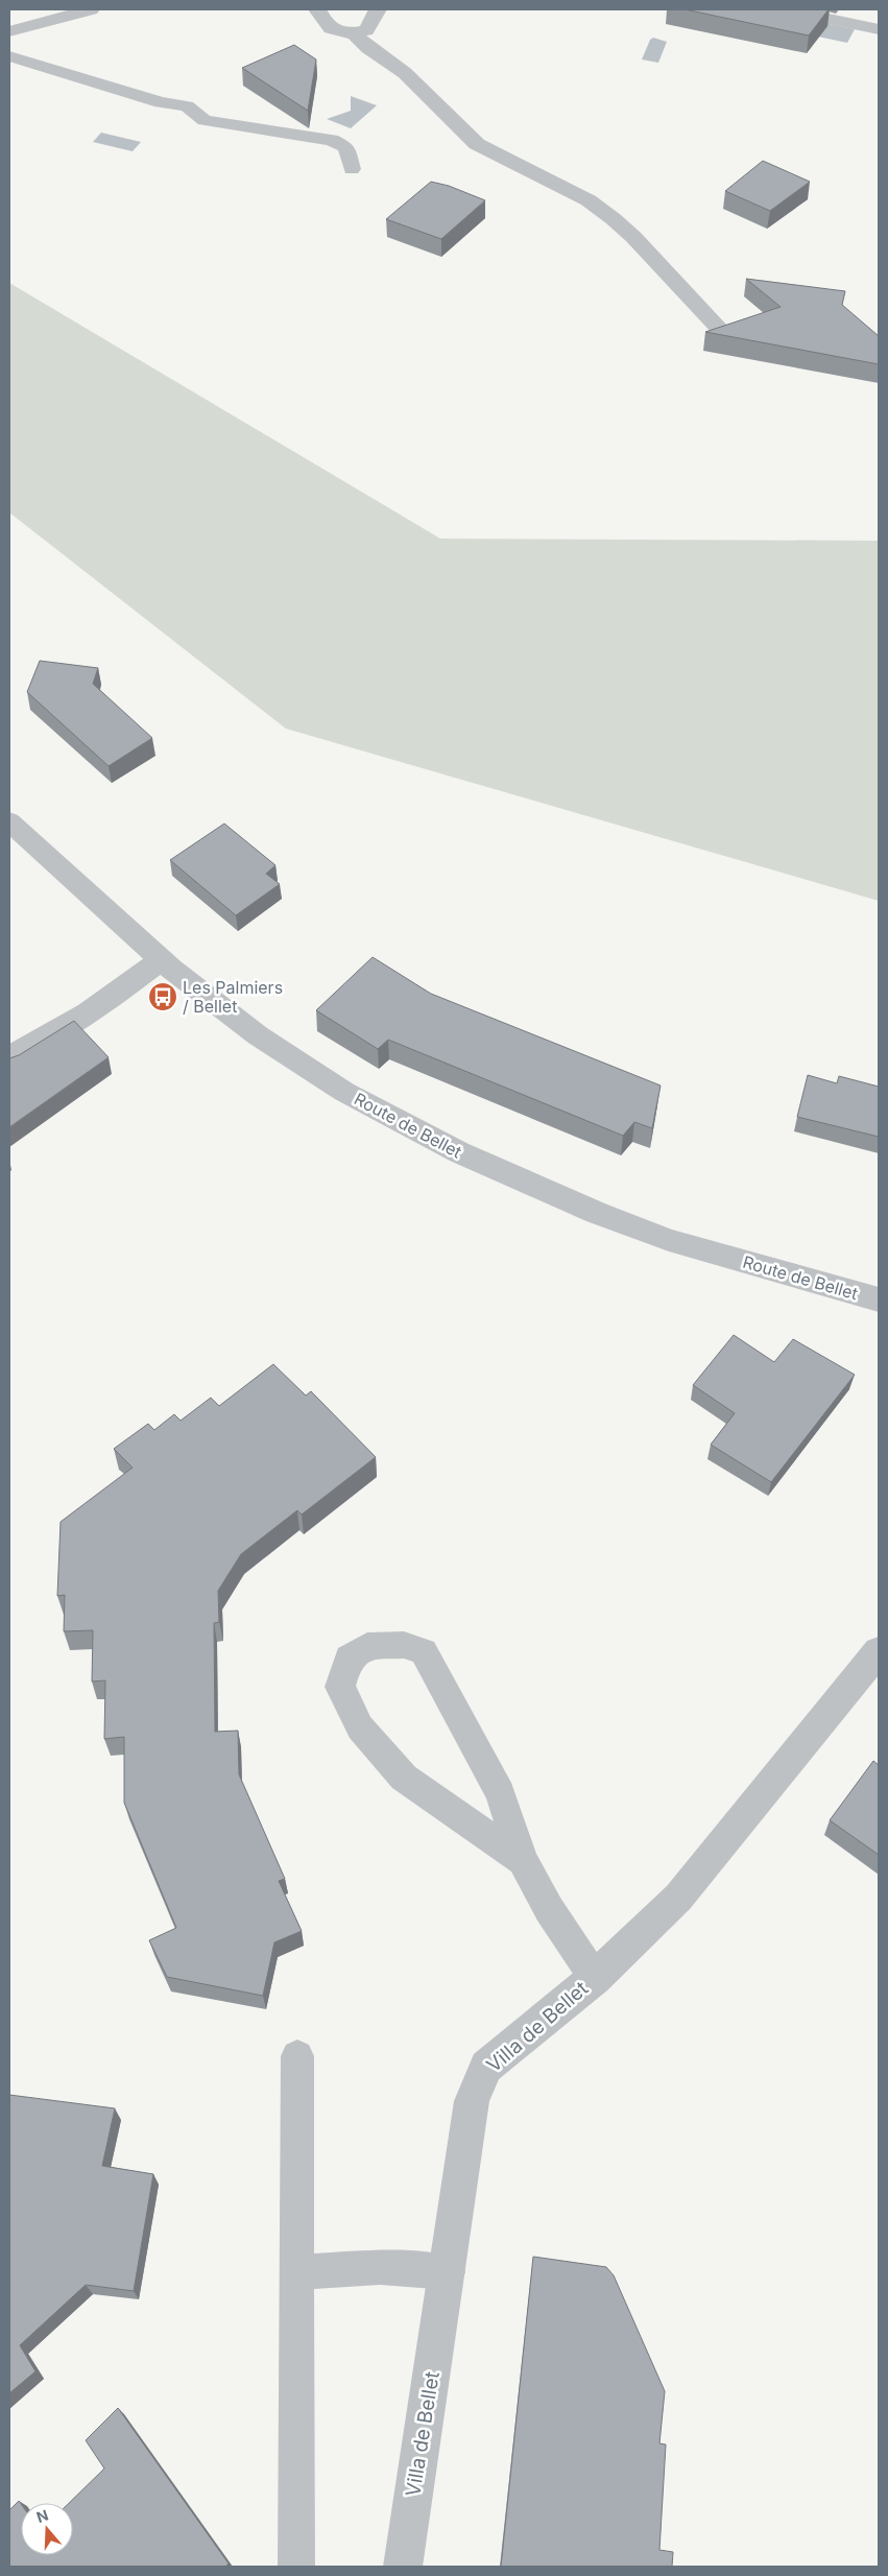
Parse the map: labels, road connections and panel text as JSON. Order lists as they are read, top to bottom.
{
  "streets": {
    "street": ["Route de Bellet", "Villa de Bellet"]
  },
  "places": {
    "bus stop": ["Les Palmiers / Bellet"]
  },
  "north": "top"
}
